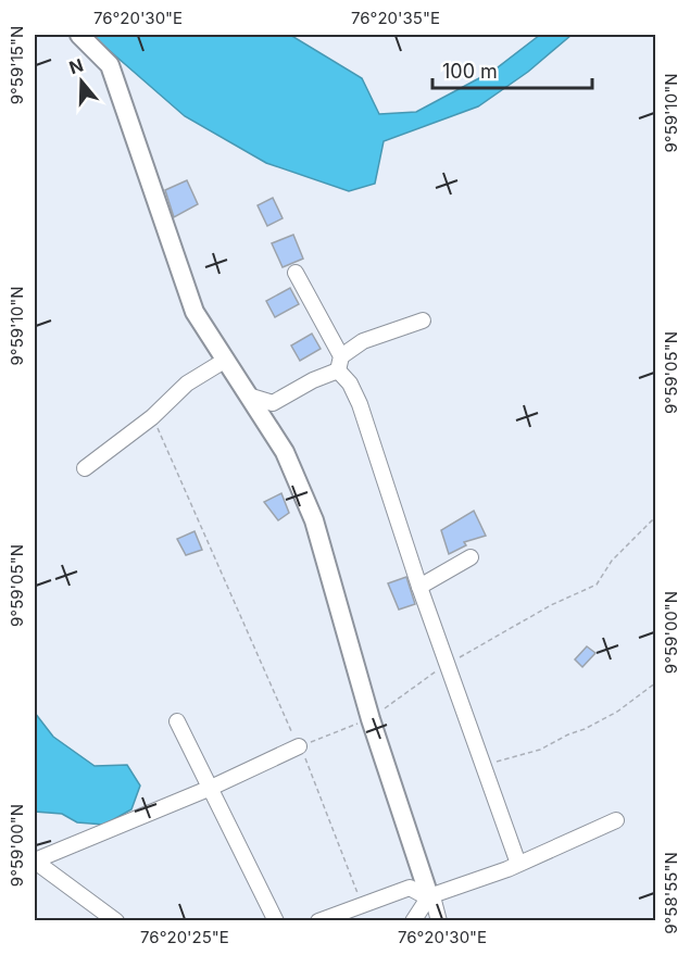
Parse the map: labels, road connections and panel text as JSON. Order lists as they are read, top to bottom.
{
  "scale_bar": "100 m",
  "north": "top",
  "coordinates": [
    "76°20'30\"E",
    "76°20'35\"E",
    "9°59'15\"N",
    "9°59'10\"N",
    "9°59'05\"N",
    "9°59'00\"N",
    "9°58'55\"N",
    "76°20'25\"E"
  ]
}
